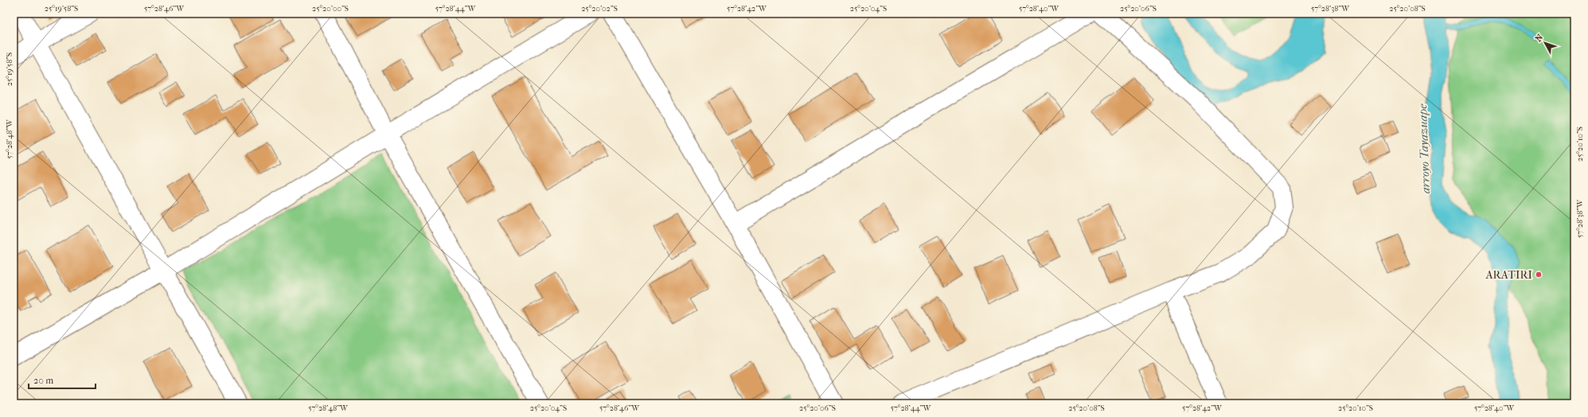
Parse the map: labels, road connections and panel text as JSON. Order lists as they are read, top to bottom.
{
  "water": ["arroyo Tayazuape"],
  "places": ["ARATIRI"],
  "scale_bar": "20 m",
  "north": "top left",
  "coordinates": [
    "25°19'58\"S",
    "57°28'46\"W",
    "25°20'00\"S",
    "57°28'44\"W",
    "25°20'02\"S",
    "57°28'42\"W",
    "25°20'04\"S",
    "57°28'40\"W",
    "25°20'06\"S",
    "57°28'38\"W",
    "25°20'08\"S",
    "57°28'48\"W",
    "25°20'10\"S"
  ]
}
